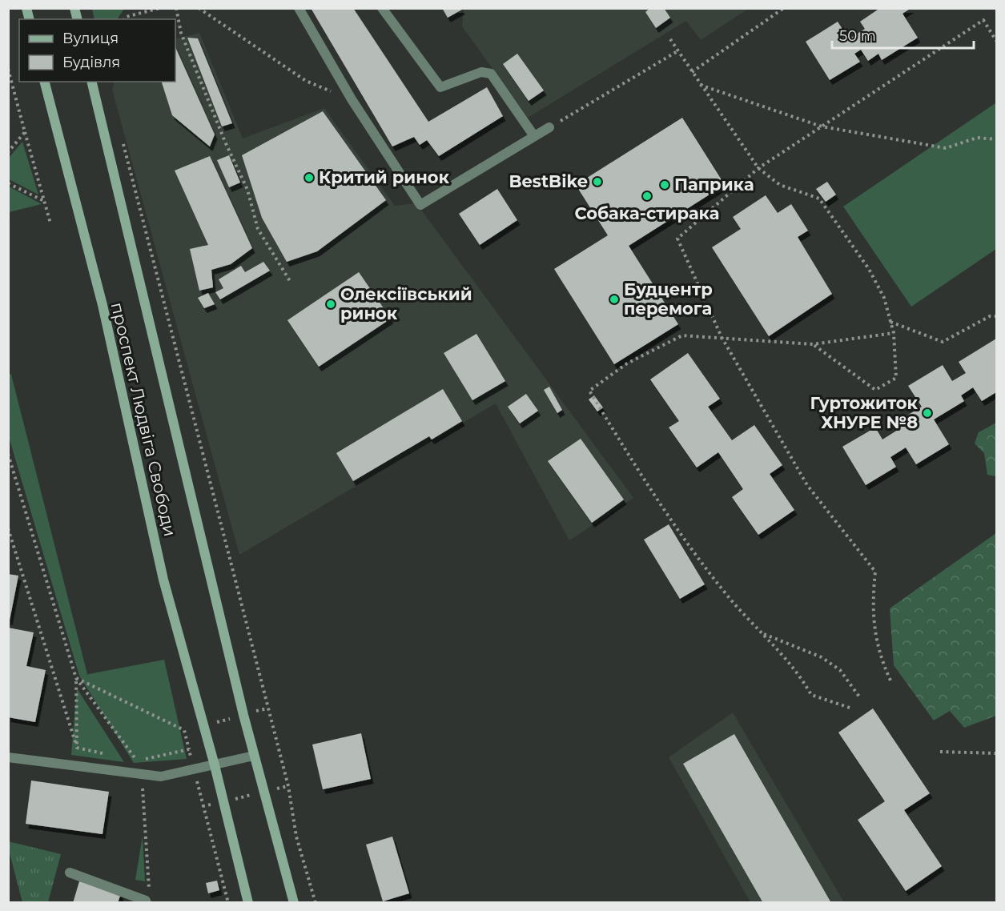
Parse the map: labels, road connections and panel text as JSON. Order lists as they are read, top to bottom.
{
  "streets": {
    "main road": ["проспект Людвіга Свободи"]
  },
  "places": [
    "Критий ринок",
    "BestBike",
    "Паприка",
    "Собака-стирака",
    "Будцентр перемога",
    "Олексіївський ринок",
    "Гуртожиток ХНУРЕ №8"
  ],
  "legend": ["Вулиця", "Будівля"],
  "scale_bar": "50 m"
}
